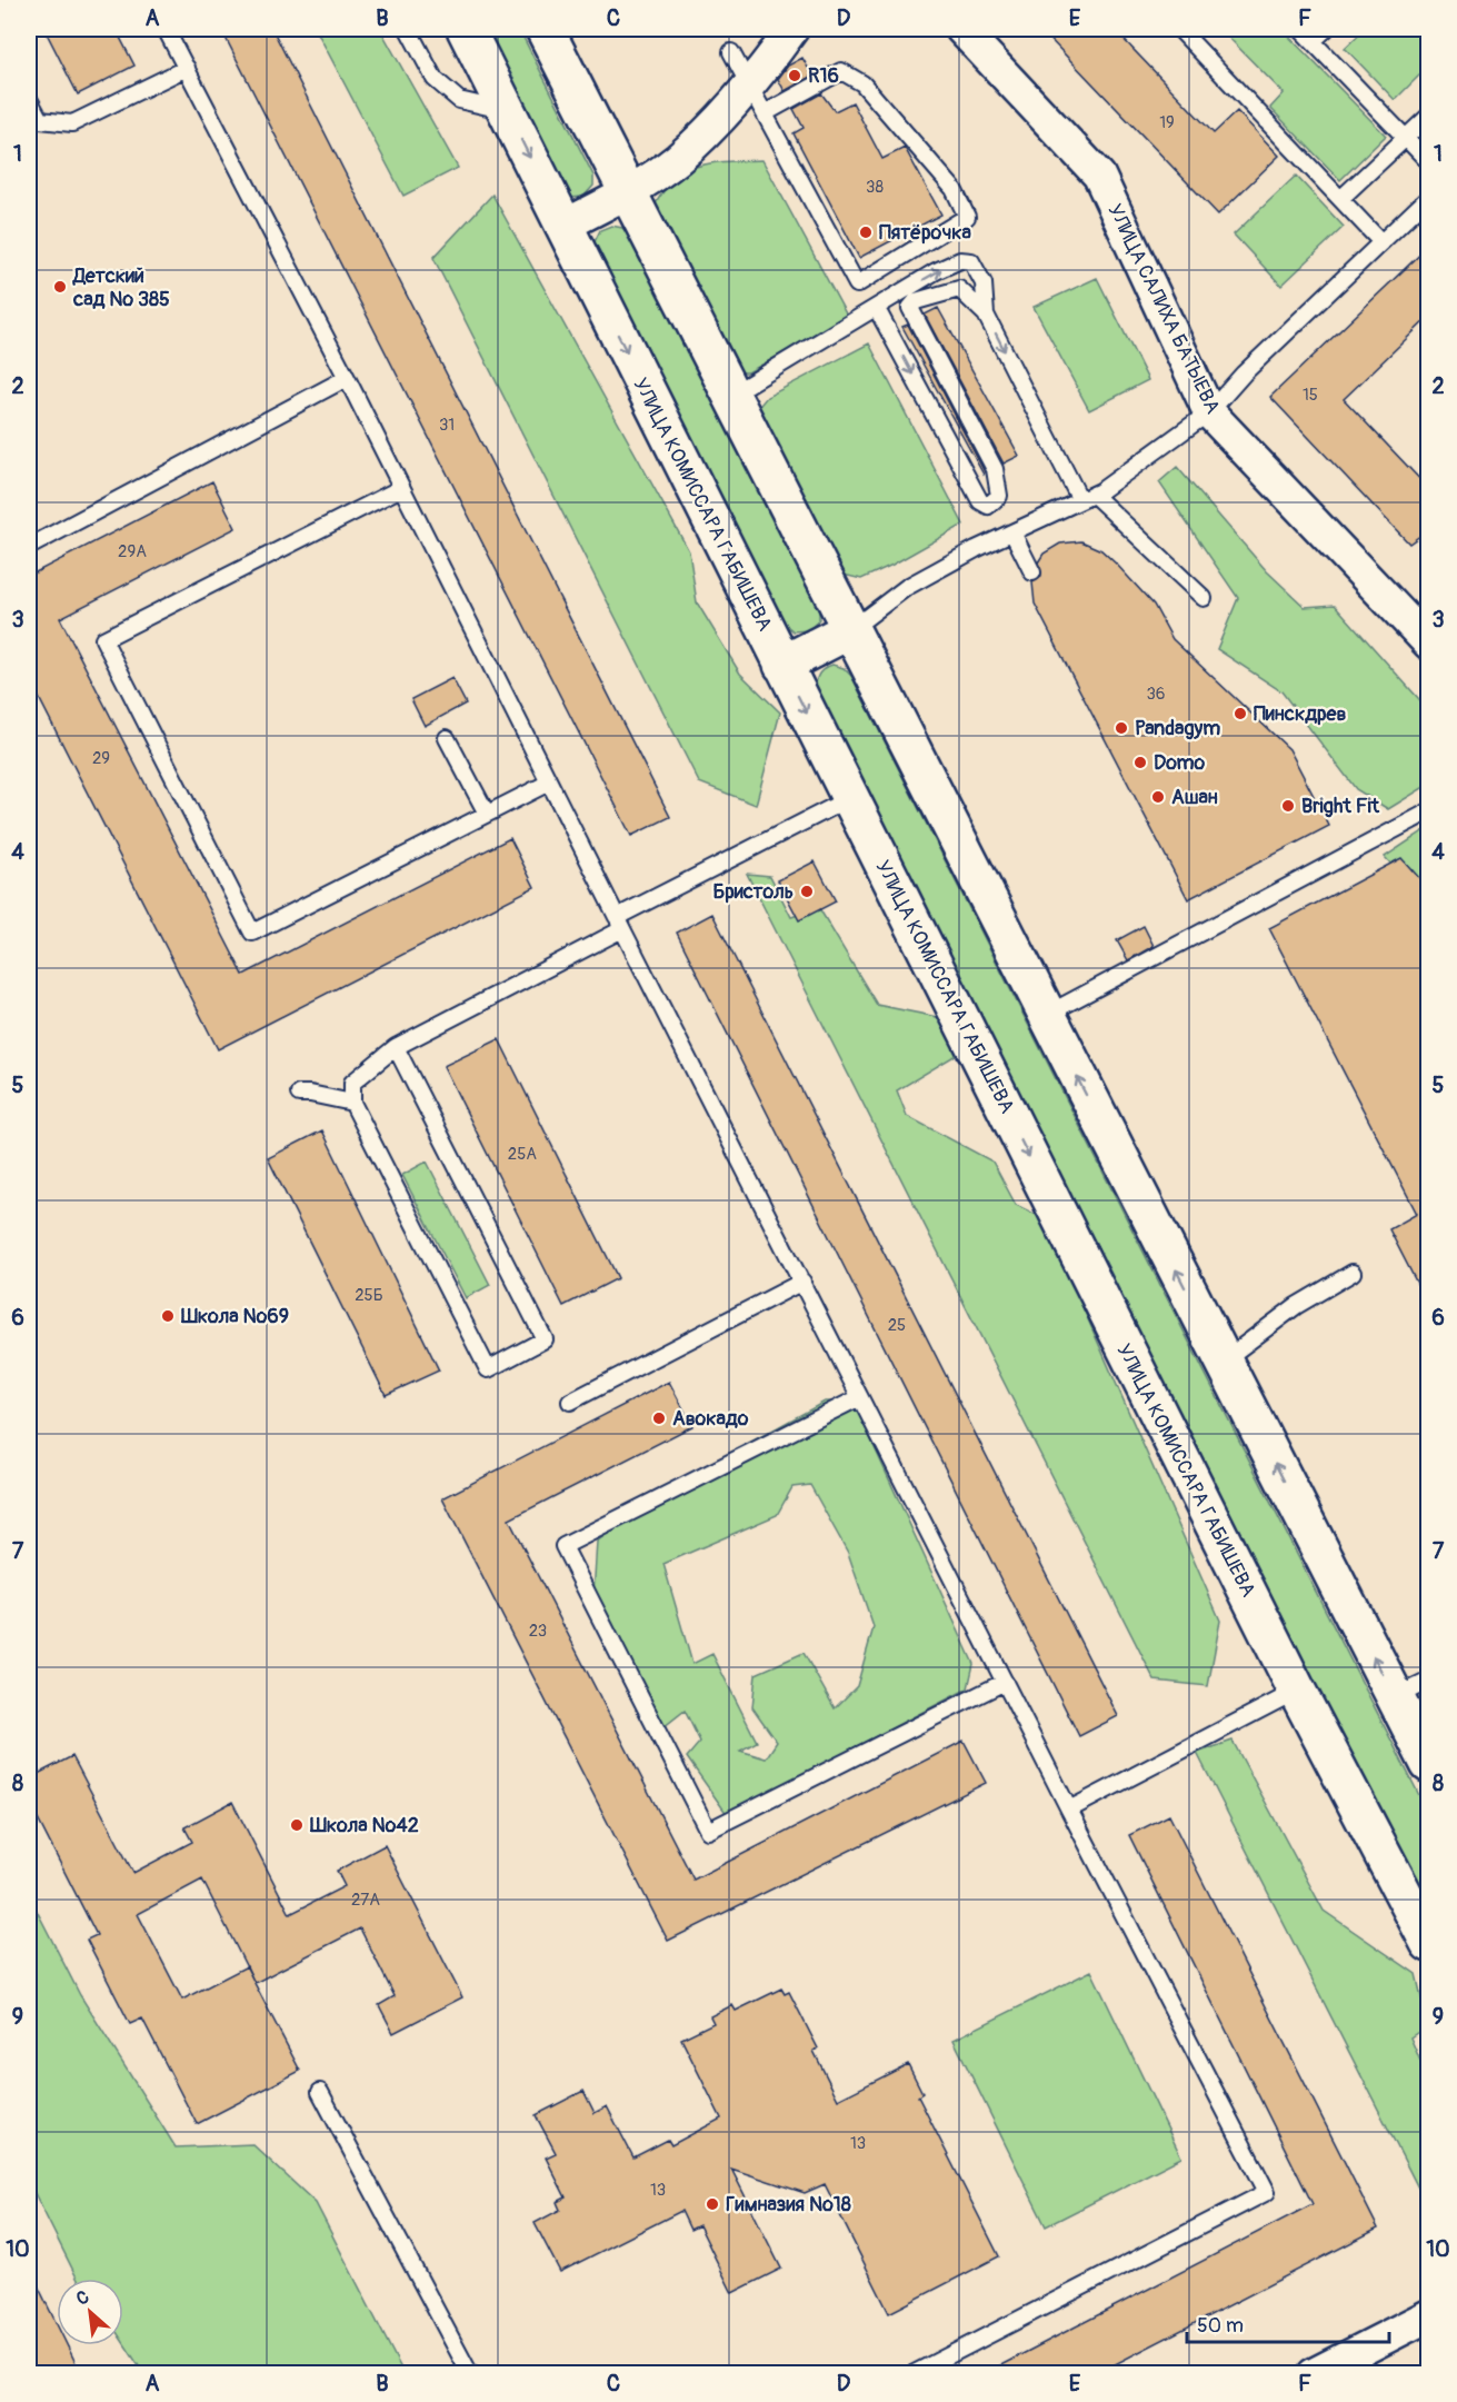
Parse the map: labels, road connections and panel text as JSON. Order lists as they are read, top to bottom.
{
  "streets": {
    "street": ["УЛИЦА САЛИХА БАТЫЕВА", "УЛИЦА КОМИССАРА ГАБИШЕВА"]
  },
  "places": [
    "R16",
    "Пятёрочка",
    "Детский сад № 385",
    "Пинскдрев",
    "Pandagym",
    "Domo",
    "Ашан",
    "Bright Fit",
    "Бристоль",
    "Школа №69",
    "Авокадо",
    "Школа №42",
    "Гимназия №18"
  ],
  "house_numbers": [
    "19",
    "38",
    "15",
    "31",
    "29А",
    "36",
    "29",
    "25А",
    "25Б",
    "25",
    "23",
    "27А",
    "13",
    "13"
  ],
  "scale_bar": "50 m",
  "north": "top left",
  "grid": {
    "columns": [
      "A",
      "B",
      "C",
      "D",
      "E",
      "F"
    ],
    "rows": [
      "1",
      "2",
      "3",
      "4",
      "5",
      "6",
      "7",
      "8",
      "9",
      "10"
    ]
  }
}
